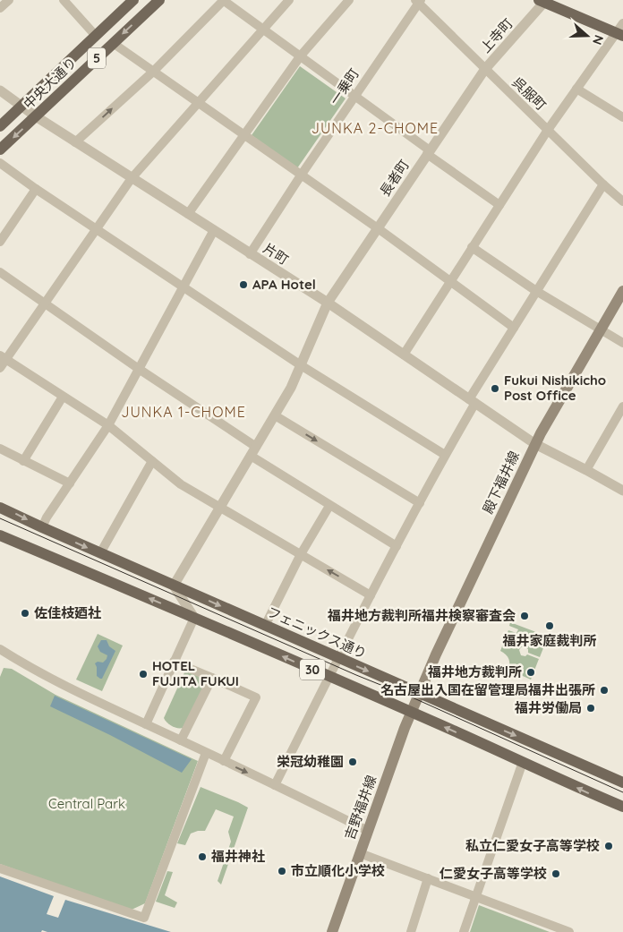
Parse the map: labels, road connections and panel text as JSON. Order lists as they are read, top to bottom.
{
  "streets": {
    "main road": [
      "5",
      "中央大通り",
      "殿下福井線",
      "フェニックス通り",
      "30",
      "吉野福井線"
    ],
    "street": [
      "上寺町",
      "一乗町",
      "呉服町",
      "長者町",
      "片町"
    ]
  },
  "crossings": [
    ["上寺町", "呉服町"],
    ["上寺町", "長者町"],
    ["中央大通り", "片町"],
    ["一乗町", "呉服町"],
    ["一乗町", "片町"],
    ["呉服町", "長者町"],
    ["長者町", "片町"],
    ["長者町", "フェニックス通り"],
    ["片町", "殿下福井線"],
    ["殿下福井線", "フェニックス通り"],
    ["殿下福井線", "吉野福井線"],
    ["フェニックス通り", "吉野福井線"],
    ["30", "吉野福井線"]
  ],
  "districts": ["JUNKA 2-CHOME", "JUNKA 1-CHOME"],
  "parks": ["Central Park"],
  "places": [
    "APA Hotel",
    "Fukui Nishikicho Post Office",
    "佐佳枝廼社",
    "福井地方裁判所福井検察審査会",
    "福井家庭裁判所",
    "福井地方裁判所",
    "HOTEL FUJITA FUKUI",
    "名古屋出入国在留管理局福井出張所",
    "福井労働局",
    "栄冠幼稚園",
    "私立仁愛女子高等学校",
    "福井神社",
    "市立順化小学校",
    "仁愛女子高等学校"
  ],
  "north": "right"
}
